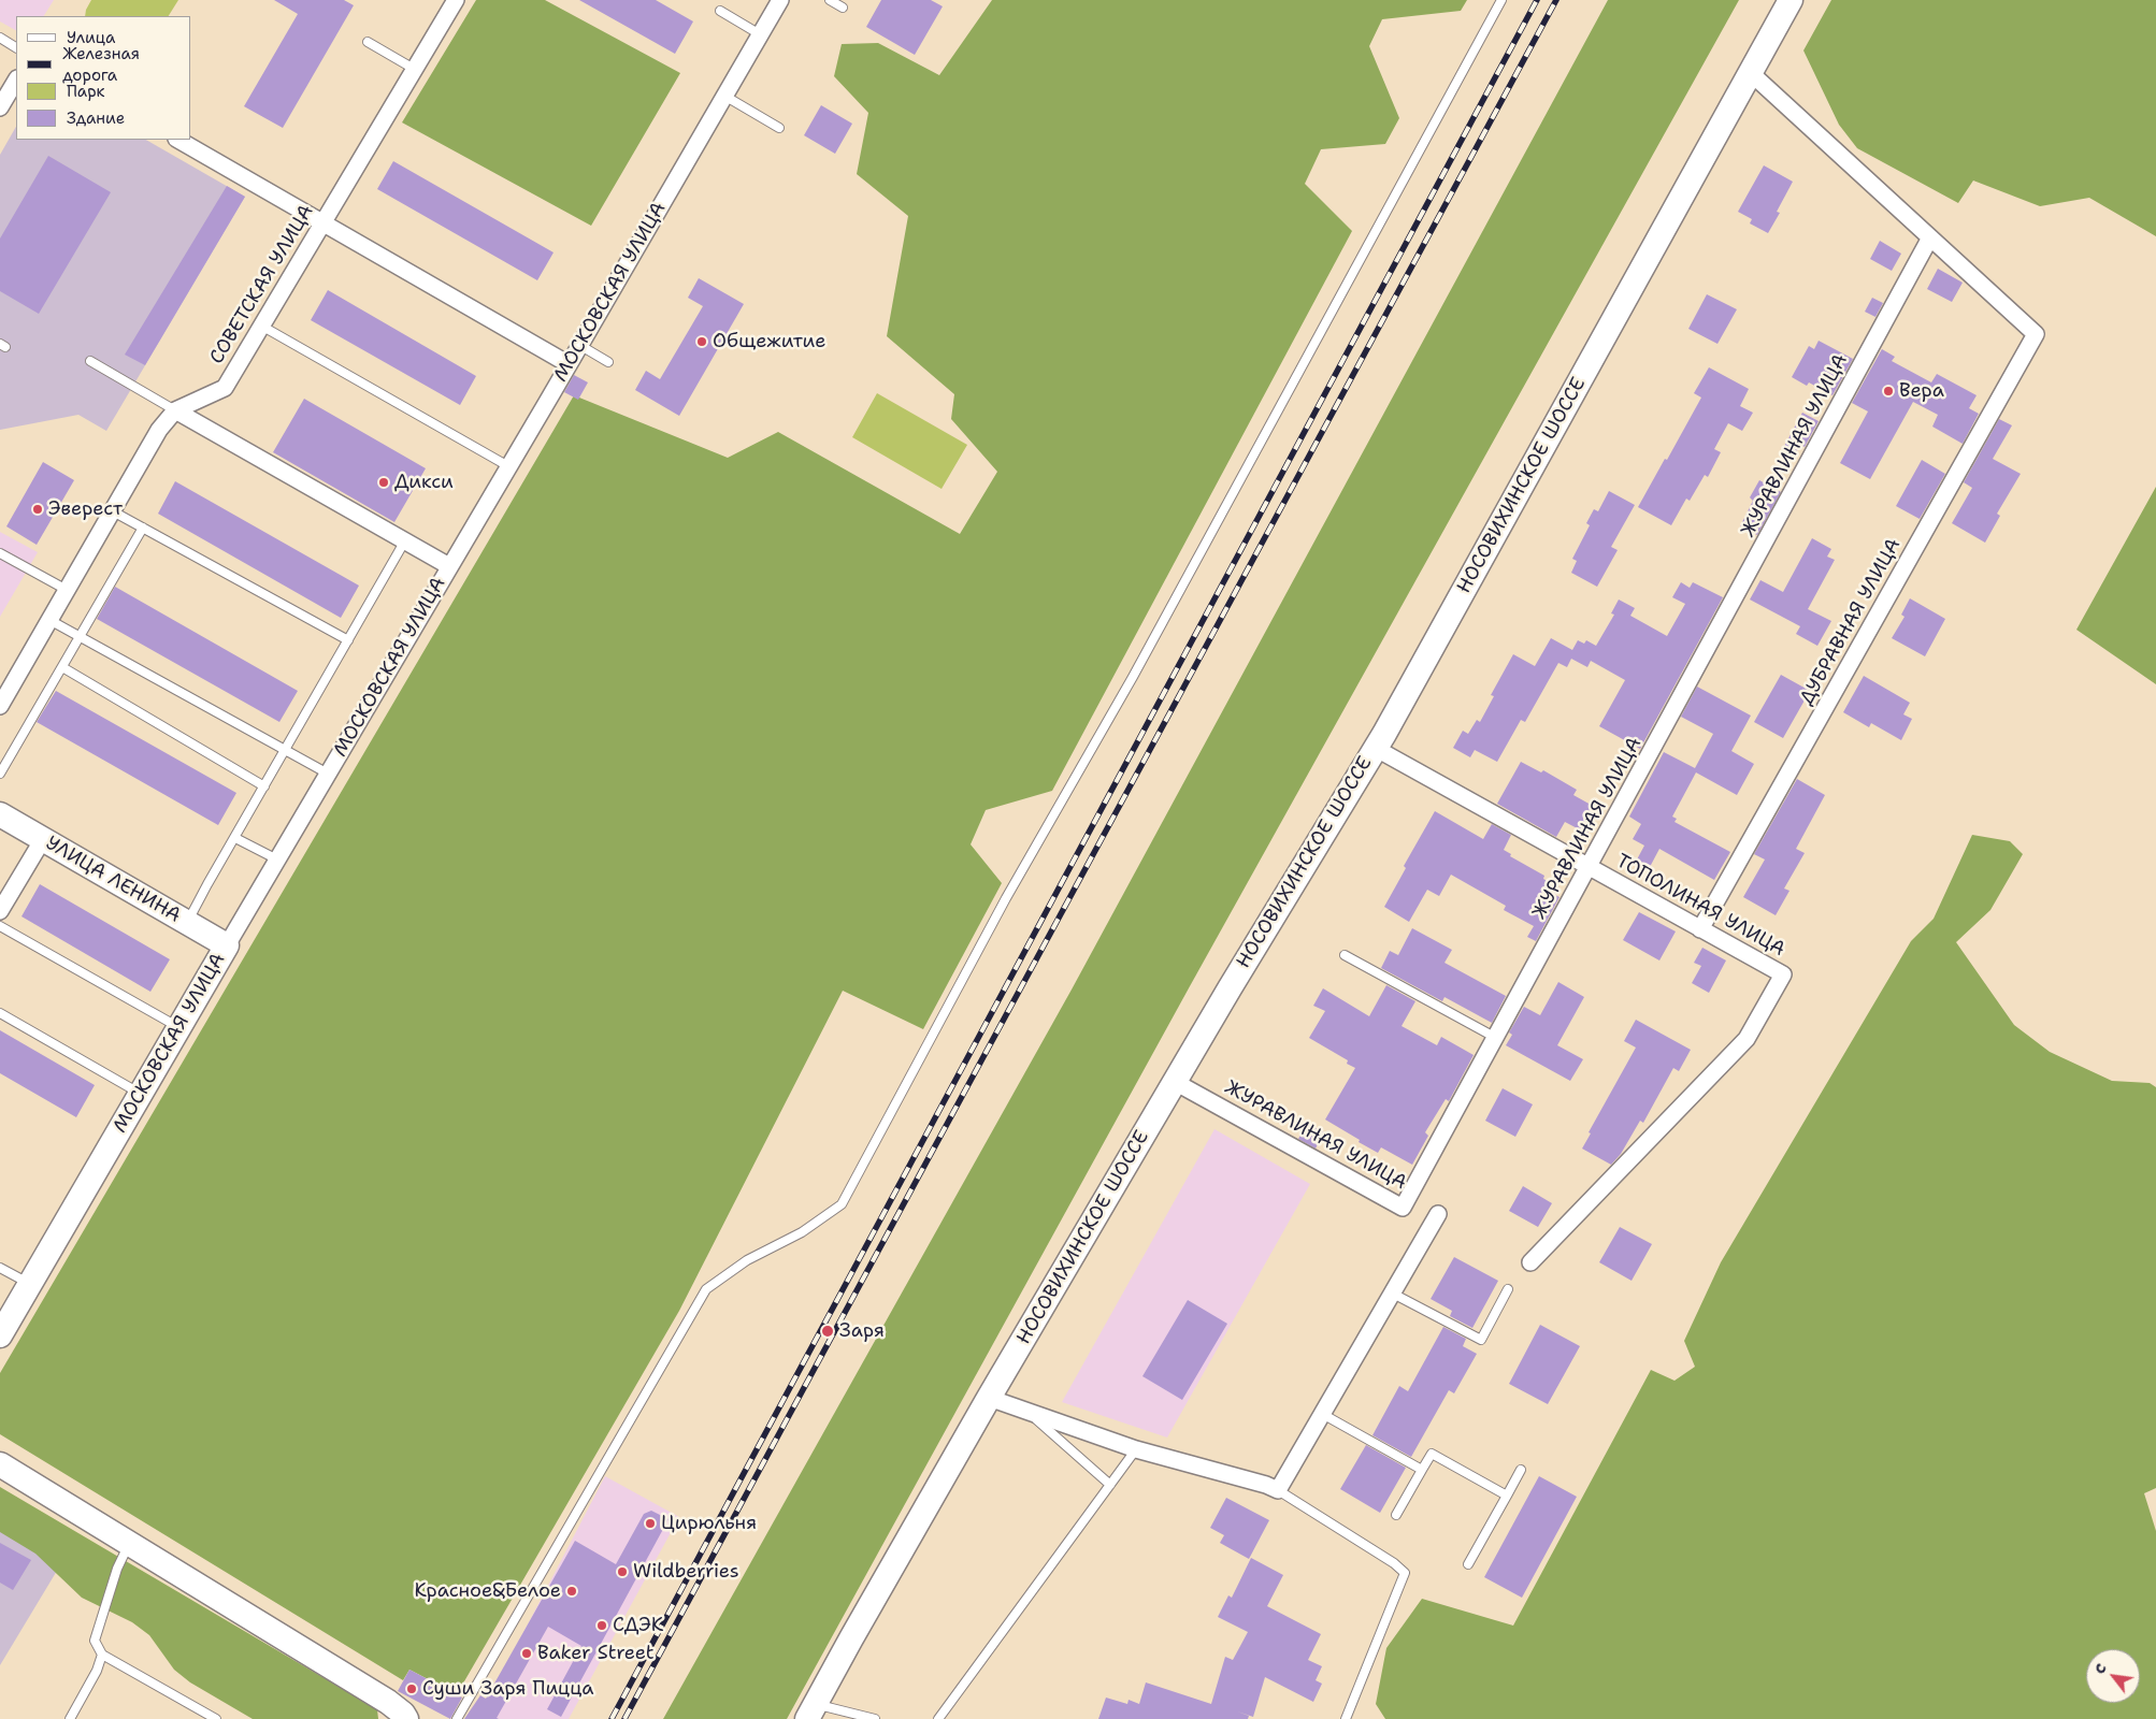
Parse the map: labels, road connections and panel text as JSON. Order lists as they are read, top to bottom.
{
  "streets": {
    "main road": ["МОСКОВСКАЯ УЛИЦА", "НОСОВИХИНСКОЕ ШОССЕ", "УЛИЦА ЛЕНИНА"],
    "street": [
      "СОВЕТСКАЯ УЛИЦА",
      "ЖУРАВЛИНАЯ УЛИЦА",
      "ДУБРАВНАЯ УЛИЦА",
      "ТОПОЛИНАЯ УЛИЦА"
    ]
  },
  "crossings": [
    ["МОСКОВСКАЯ УЛИЦА", "УЛИЦА ЛЕНИНА"],
    ["ЖУРАВЛИНАЯ УЛИЦА", "НОСОВИХИНСКОЕ ШОССЕ"],
    ["ЖУРАВЛИНАЯ УЛИЦА", "ДУБРАВНАЯ УЛИЦА"],
    ["ЖУРАВЛИНАЯ УЛИЦА", "ТОПОЛИНАЯ УЛИЦА"],
    ["НОСОВИХИНСКОЕ ШОССЕ", "ТОПОЛИНАЯ УЛИЦА"],
    ["ДУБРАВНАЯ УЛИЦА", "ТОПОЛИНАЯ УЛИЦА"]
  ],
  "places": [
    "Общежитие",
    "Вера",
    "Дикси",
    "Эверест",
    "Заря",
    "Цирюльня",
    "Wildberries",
    "Красное&Белое",
    "СДЭК",
    "Baker Street",
    "Суши Заря Пицца"
  ],
  "legend": [
    "Улица",
    "Железная дорога",
    "Парк",
    "Здание"
  ],
  "north": "top left"
}
